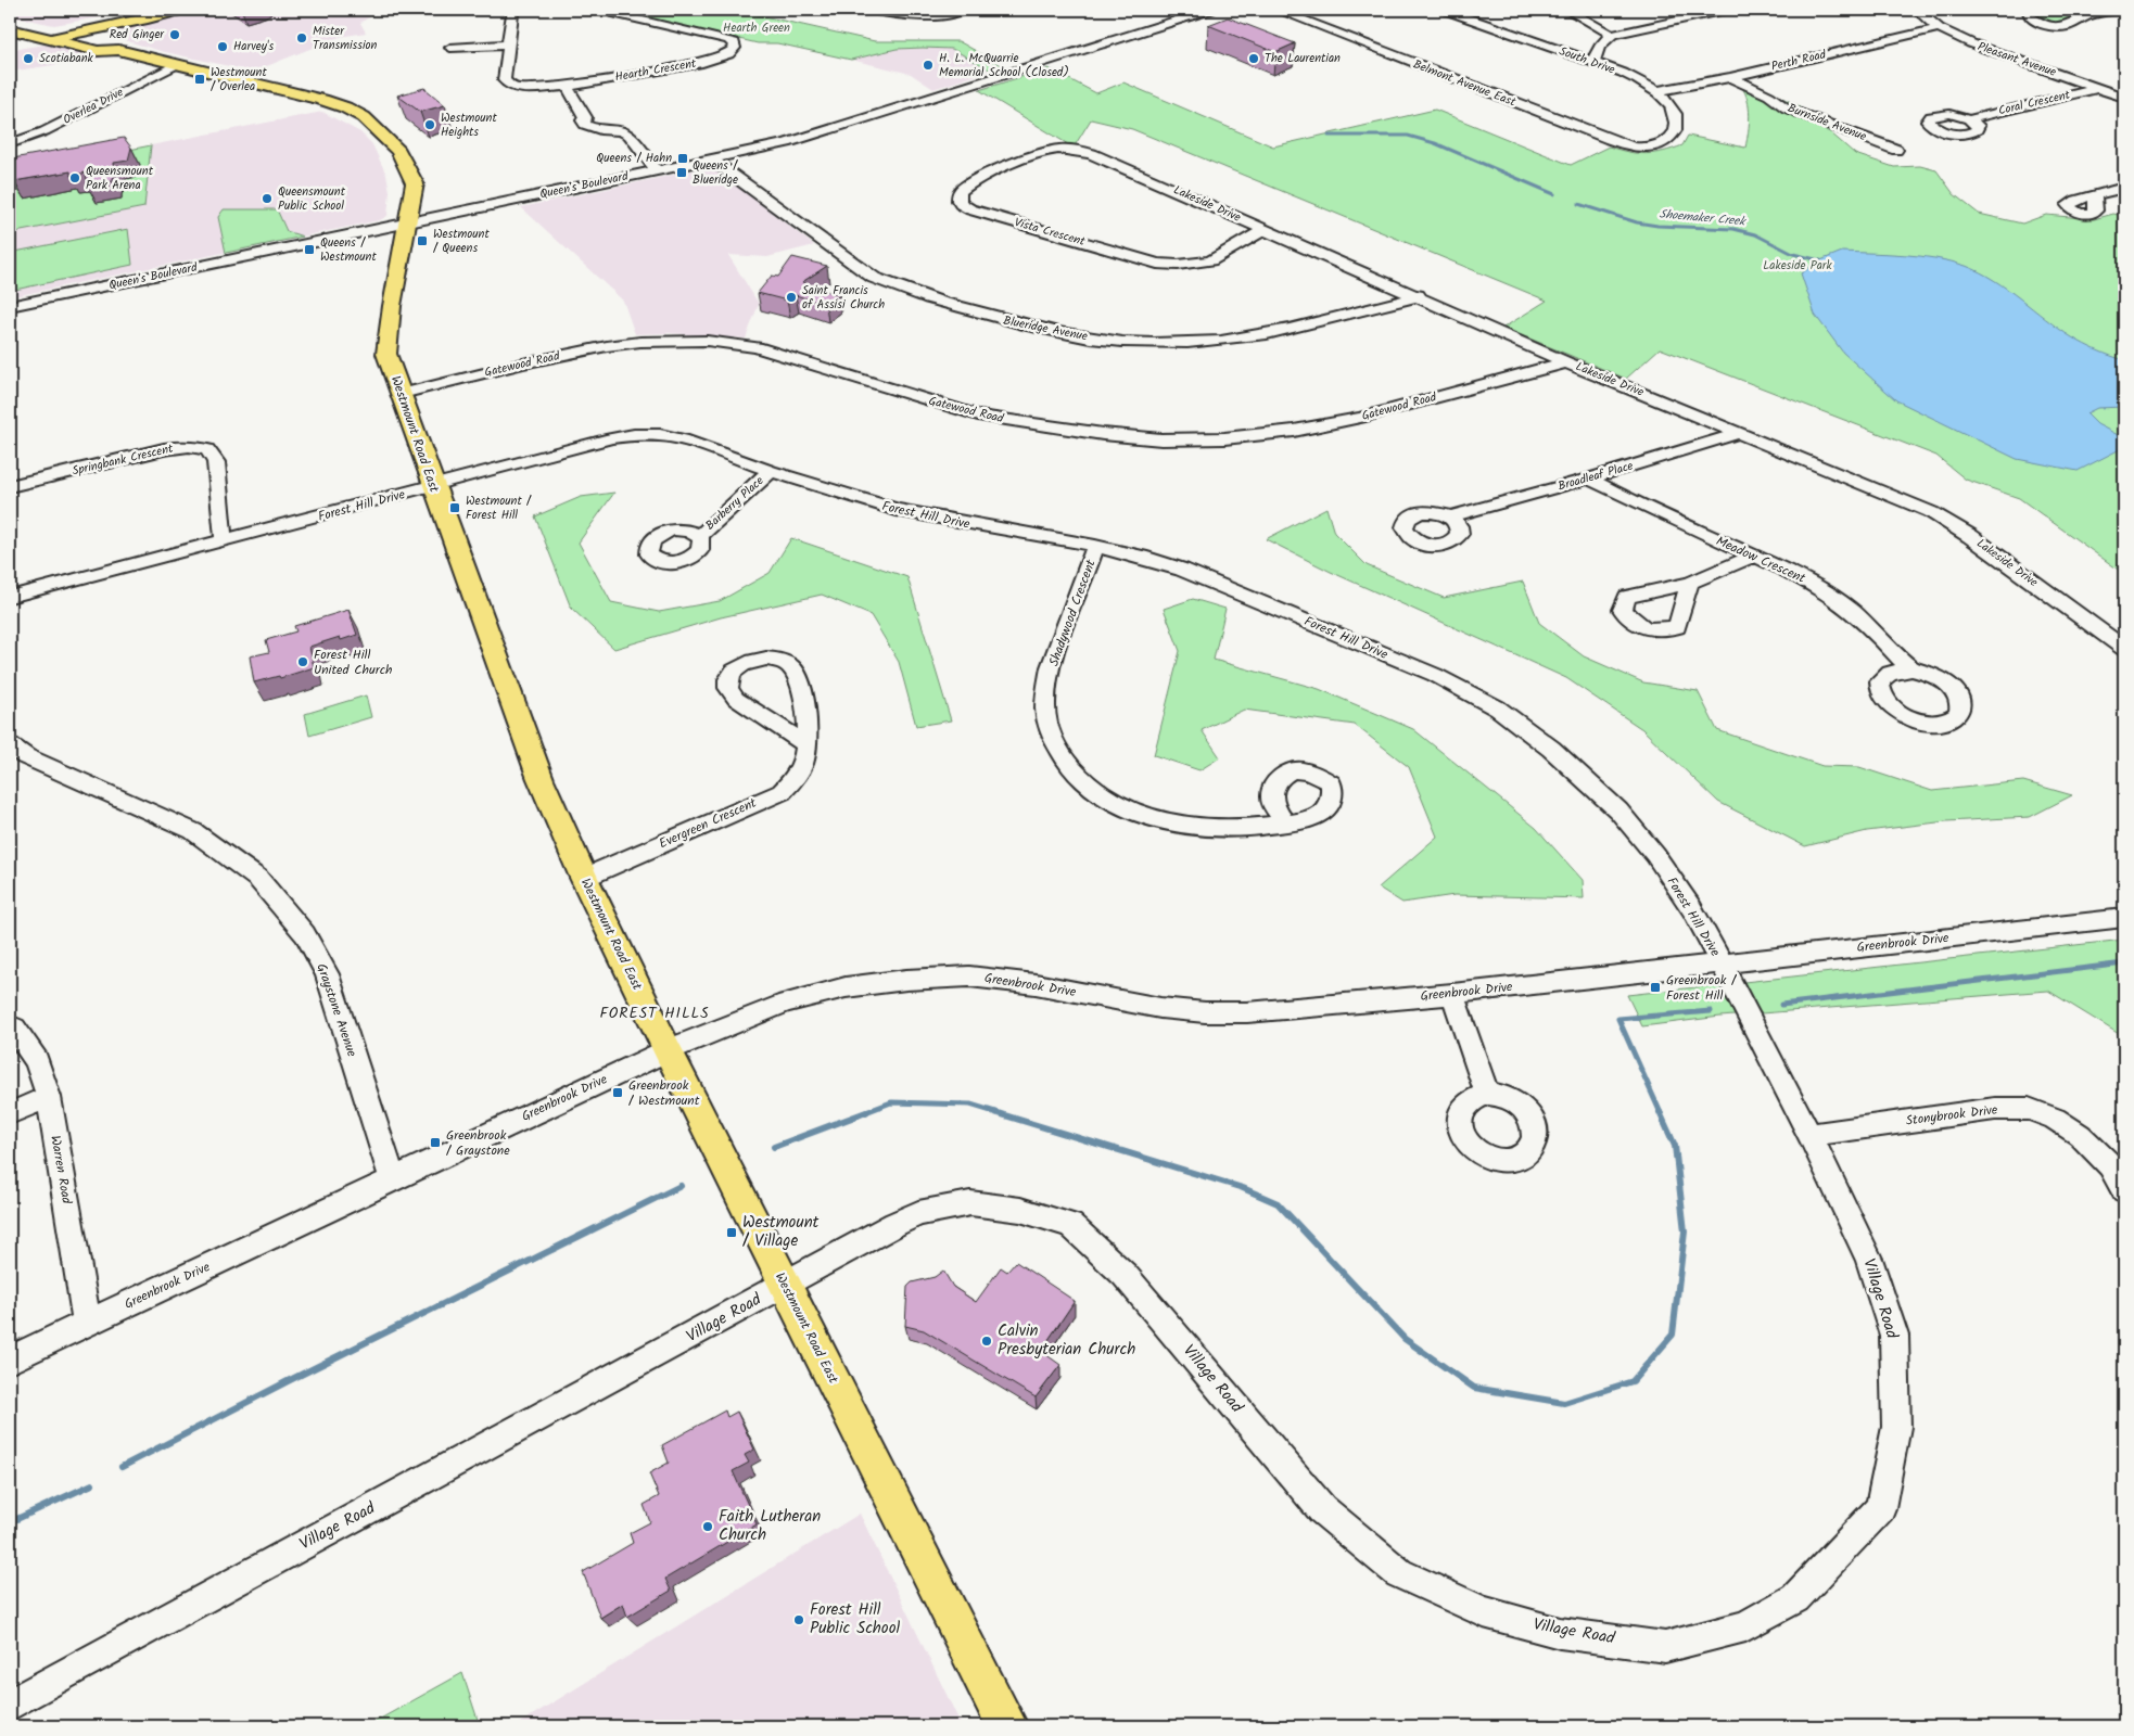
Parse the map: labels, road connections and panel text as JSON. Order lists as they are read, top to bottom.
{
  "streets": {
    "main road": ["Westmount Road East"],
    "street": [
      "Pleasant Avenue",
      "South Drive",
      "Perth Road",
      "Hearth Crescent",
      "Belmont Avenue East",
      "Coral Crescent",
      "Overlea Drive",
      "Burnside Avenue",
      "Queen's Boulevard",
      "Lakeside Drive",
      "Vista Crescent",
      "Blueridge Avenue",
      "Gatewood Road",
      "Springbank Crescent",
      "Broadleaf Place",
      "Barberry Place",
      "Forest Hill Drive",
      "Meadow Crescent",
      "Shadywood Crescent",
      "Evergreen Crescent",
      "Greenbrook Drive",
      "Graystone Avenue",
      "Stonybrook Drive",
      "Warren Road",
      "Village Road"
    ]
  },
  "crossings": [
    ["Pleasant Avenue", "Perth Road"],
    ["Pleasant Avenue", "Coral Crescent"],
    ["South Drive", "Perth Road"],
    ["South Drive", "Belmont Avenue East"],
    ["Perth Road", "Burnside Avenue"],
    ["Overlea Drive", "Westmount Road East"],
    ["Queen's Boulevard", "Blueridge Avenue"],
    ["Queen's Boulevard", "Westmount Road East"],
    ["Lakeside Drive", "Vista Crescent"],
    ["Lakeside Drive", "Blueridge Avenue"],
    ["Lakeside Drive", "Gatewood Road"],
    ["Lakeside Drive", "Broadleaf Place"],
    ["Gatewood Road", "Westmount Road East"],
    ["Westmount Road East", "Forest Hill Drive"],
    ["Westmount Road East", "Evergreen Crescent"],
    ["Westmount Road East", "Greenbrook Drive"],
    ["Westmount Road East", "Village Road"],
    ["Springbank Crescent", "Forest Hill Drive"],
    ["Broadleaf Place", "Meadow Crescent"],
    ["Barberry Place", "Forest Hill Drive"],
    ["Forest Hill Drive", "Shadywood Crescent"],
    ["Forest Hill Drive", "Greenbrook Drive"],
    ["Forest Hill Drive", "Village Road"],
    ["Greenbrook Drive", "Graystone Avenue"],
    ["Greenbrook Drive", "Warren Road"],
    ["Greenbrook Drive", "Village Road"],
    ["Stonybrook Drive", "Village Road"]
  ],
  "districts": ["FOREST HILLS"],
  "water": ["Shoemaker Creek"],
  "parks": ["Hearth Green", "Lakeside Park"],
  "places": {
    "other": [
      "Red Ginger",
      "Mister Transmission",
      "Harvey's",
      "Scotiabank",
      "The Laurentian",
      "H. L. McQuarrie Memorial School (Closed)",
      "Westmount Heights",
      "Queensmount Park Arena",
      "Queensmount Public School",
      "Saint Francis of Assisi Church",
      "Forest Hill United Church",
      "Calvin Presbyterian Church",
      "Faith Lutheran Church",
      "Forest Hill Public School"
    ],
    "transit": [
      "Westmount / Overlea",
      "Queens / Hahn",
      "Queens / Blueridge",
      "Westmount / Queens",
      "Queens / Westmount",
      "Westmount / Forest Hill",
      "Greenbrook / Forest Hill",
      "Greenbrook / Westmount",
      "Greenbrook / Graystone",
      "Westmount / Village"
    ]
  }
}
